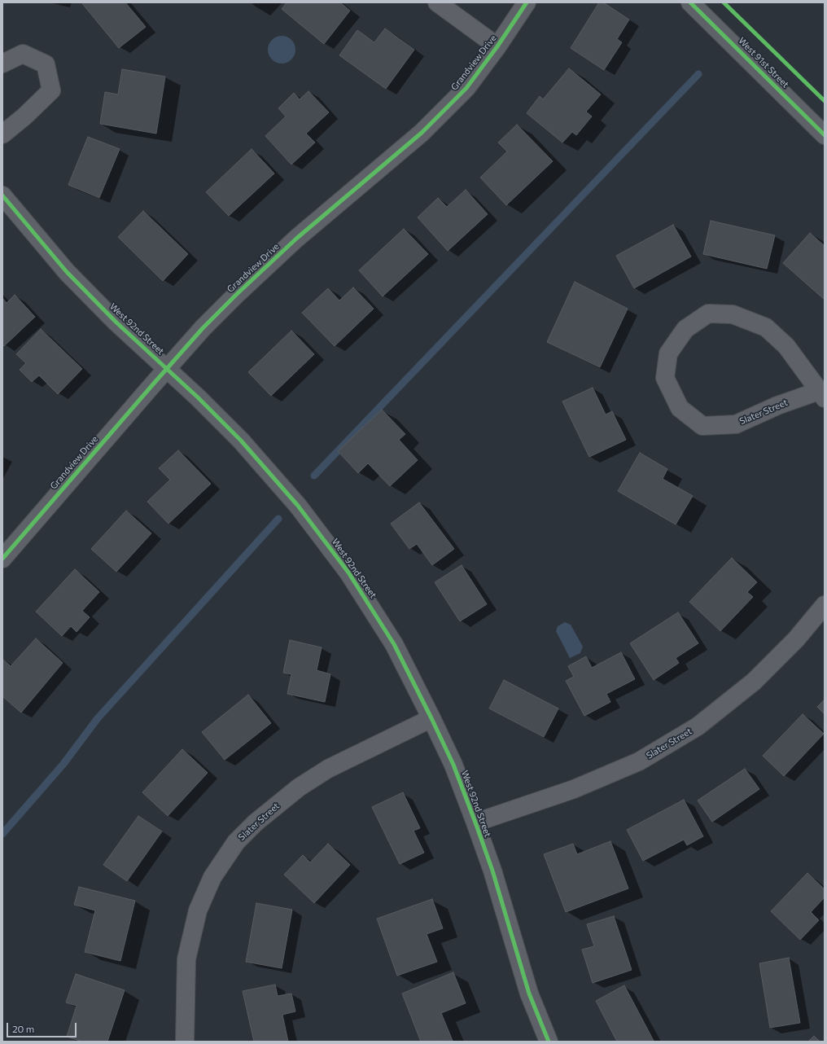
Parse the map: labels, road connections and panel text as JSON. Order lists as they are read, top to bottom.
{
  "streets": {
    "street": [
      "Grandview Drive",
      "West 91st Street",
      "West 92nd Street",
      "Slater Street"
    ]
  },
  "crossings": [
    ["Grandview Drive", "West 92nd Street"],
    ["West 92nd Street", "Slater Street"]
  ],
  "scale_bar": "20 m"
}
